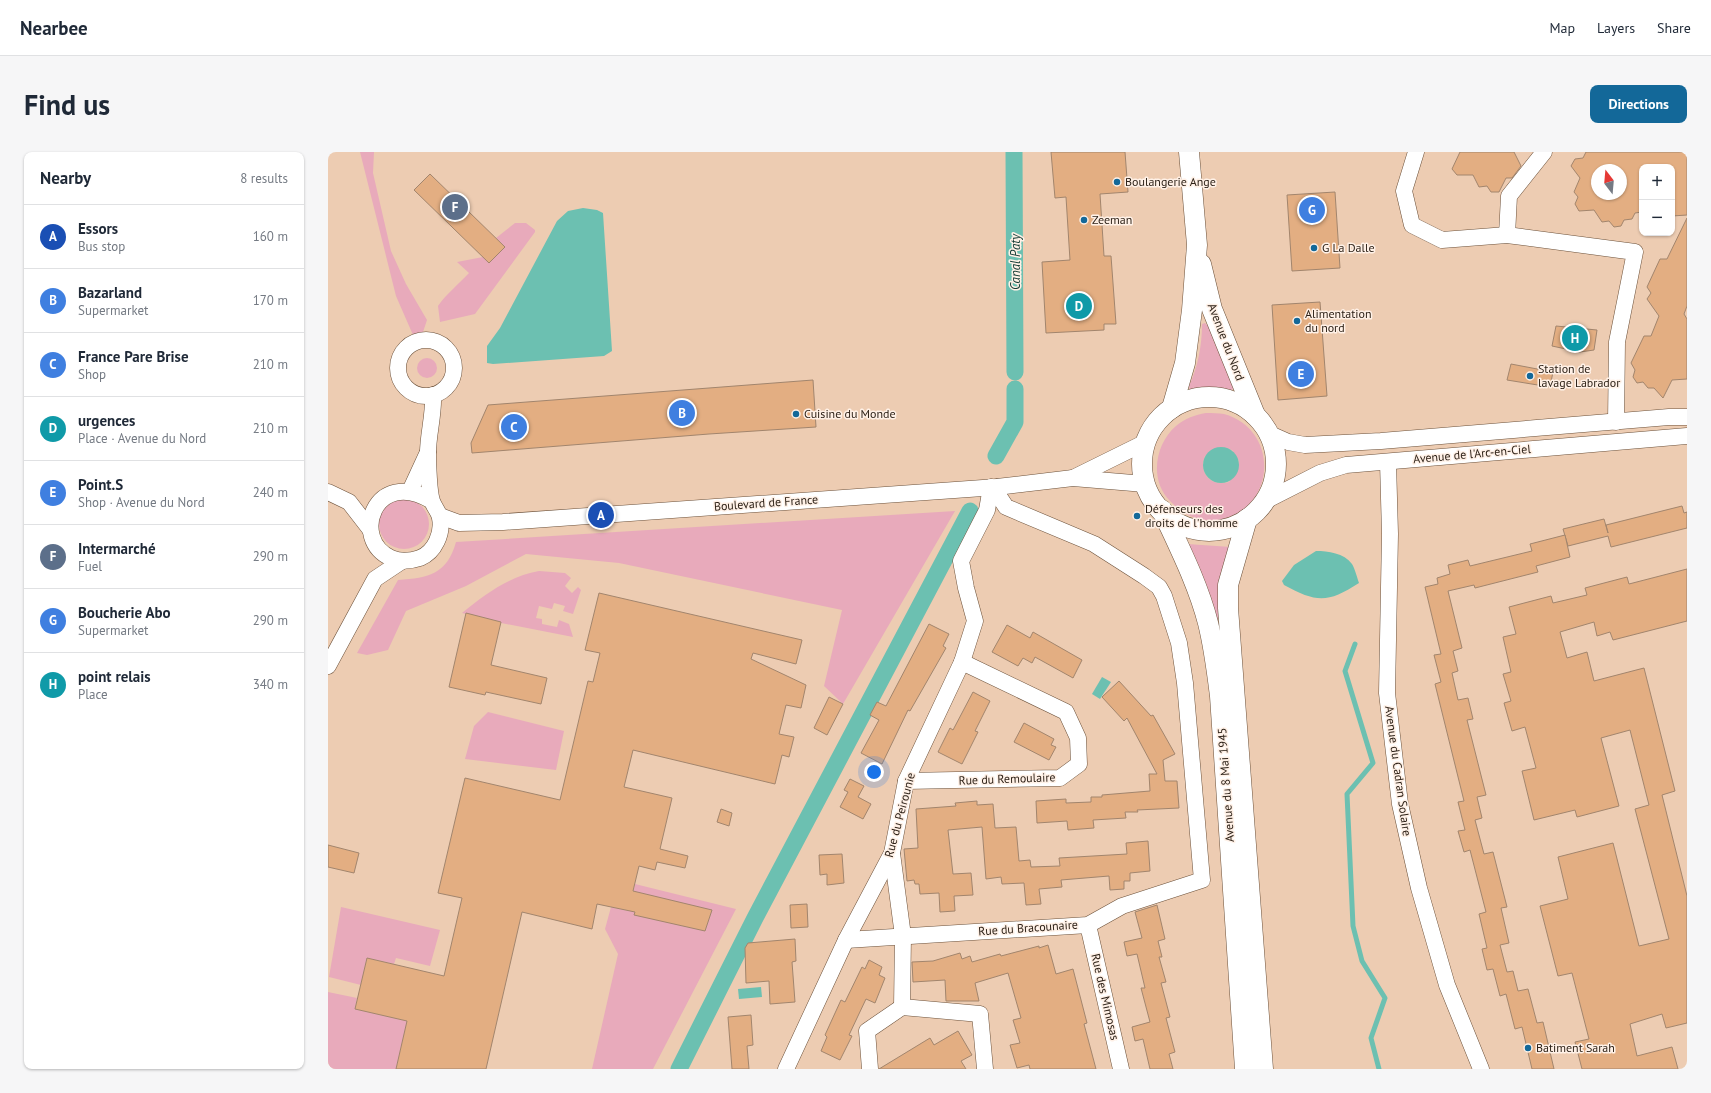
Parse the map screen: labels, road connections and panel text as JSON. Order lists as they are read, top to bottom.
{
  "streets": {
    "main road": ["Avenue du Nord", "Avenue du 8 Mai 1945"],
    "street": [
      "Avenue de l'Arc-en-Ciel",
      "Boulevard de France",
      "Avenue du Cadran Solaire",
      "Rue du Remoulaire",
      "Rue du Peirounie",
      "Rue du Bracounaire",
      "Rue des Mimosas"
    ]
  },
  "crossings": [
    ["Avenue du Nord", "Avenue de l'Arc-en-Ciel"],
    ["Avenue du Nord", "Boulevard de France"],
    ["Avenue du Nord", "Avenue du 8 Mai 1945"],
    ["Avenue de l'Arc-en-Ciel", "Boulevard de France"],
    ["Avenue de l'Arc-en-Ciel", "Avenue du Cadran Solaire"],
    ["Avenue de l'Arc-en-Ciel", "Avenue du 8 Mai 1945"],
    ["Boulevard de France", "Avenue du 8 Mai 1945"],
    ["Boulevard de France", "Rue du Peirounie"],
    ["Boulevard de France", "Rue du Bracounaire"],
    ["Rue du Remoulaire", "Rue du Peirounie"],
    ["Rue du Peirounie", "Rue du Bracounaire"],
    ["Rue du Bracounaire", "Rue des Mimosas"]
  ],
  "water": ["Canal Paty"],
  "places": [
    "Boulangerie Ange",
    "Zeeman",
    "G La Dalle",
    "Alimentation du nord",
    "Station de lavage Labrador",
    "Cuisine du Monde",
    "Défenseurs des droits de l'homme",
    "Batiment Sarah"
  ],
  "north": "top",
  "page": {
    "header": "Nearbee",
    "nav": ["Map", "Layers", "Share"],
    "buttons": "Directions",
    "title": "Find us",
    "heading": ["Nearby", "8 results"],
    "map_buttons": ["+", "−"],
    "pins": [
      "F",
      "G",
      "D",
      "H",
      "E",
      "B",
      "C",
      "A"
    ],
    "list": [
      {
        "mark": "A",
        "name": "Essors",
        "note": "Bus stop",
        "value": "160 m"
      },
      {
        "mark": "B",
        "name": "Bazarland",
        "note": "Supermarket",
        "value": "170 m"
      },
      {
        "mark": "C",
        "name": "France Pare Brise",
        "note": "Shop",
        "value": "210 m"
      },
      {
        "mark": "D",
        "name": "urgences",
        "note": "Place · Avenue du Nord",
        "value": "210 m"
      },
      {
        "mark": "E",
        "name": "Point.S",
        "note": "Shop · Avenue du Nord",
        "value": "240 m"
      },
      {
        "mark": "F",
        "name": "Intermarché",
        "note": "Fuel",
        "value": "290 m"
      },
      {
        "mark": "G",
        "name": "Boucherie Abo",
        "note": "Supermarket",
        "value": "290 m"
      },
      {
        "mark": "H",
        "name": "point relais",
        "note": "Place",
        "value": "340 m"
      }
    ]
  }
}
